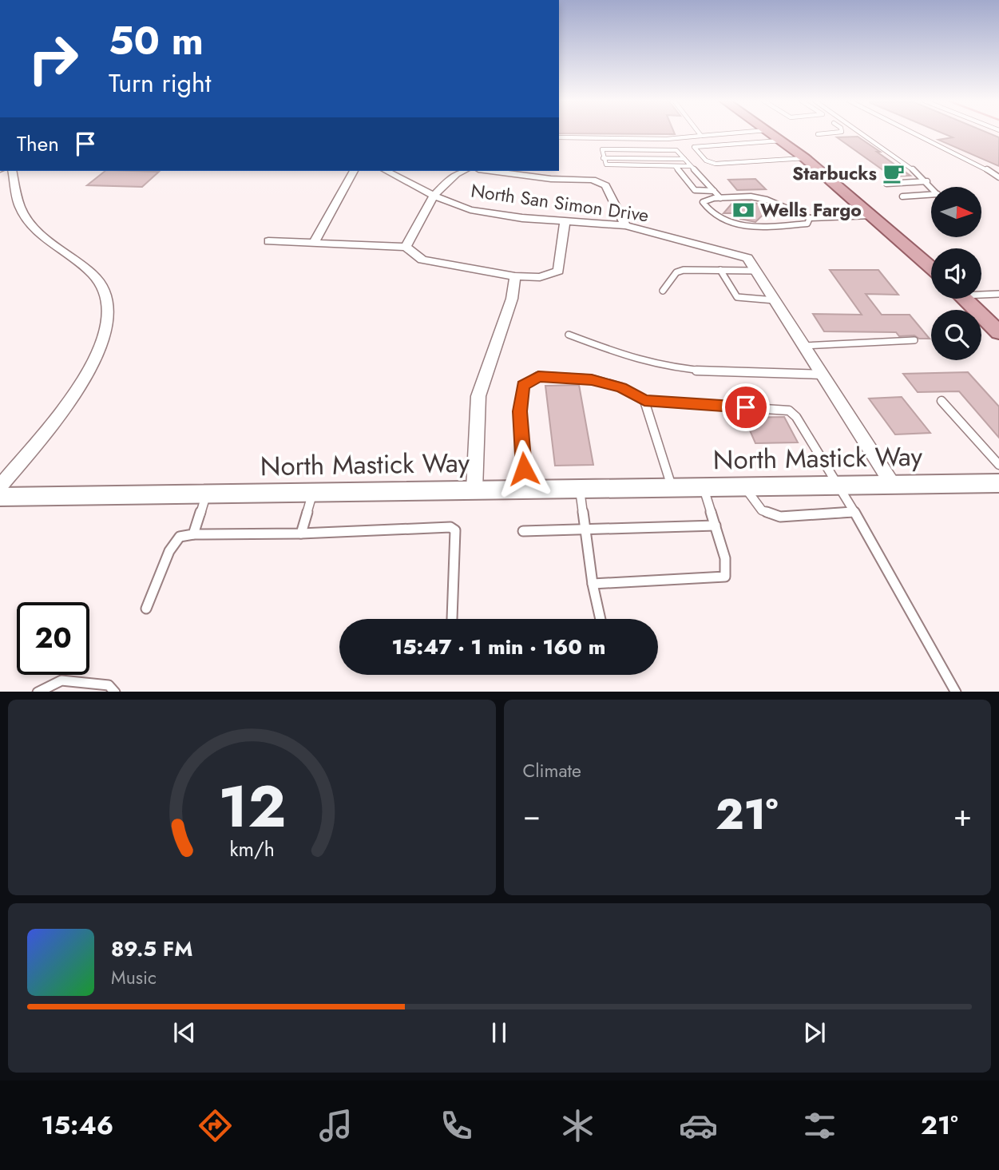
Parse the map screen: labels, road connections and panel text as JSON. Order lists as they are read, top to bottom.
{
  "streets": {
    "street": ["North San Simon Drive", "North Mastick Way"]
  },
  "places": {
    "cafe": ["Starbucks"],
    "bank": ["Wells Fargo"]
  },
  "north": "right",
  "page": {
    "turn": ["50 m", "Turn right"],
    "then": "Then",
    "limit": "20",
    "trip": "15:47 · 1 min · 160 m",
    "tile": "Climate",
    "heat": ["−", "21°", "+"],
    "song": ["89.5 FM", "Music"],
    "tabs": ["15:46", "21°"],
    "gauge": ["12", "km/h"]
  }
}
